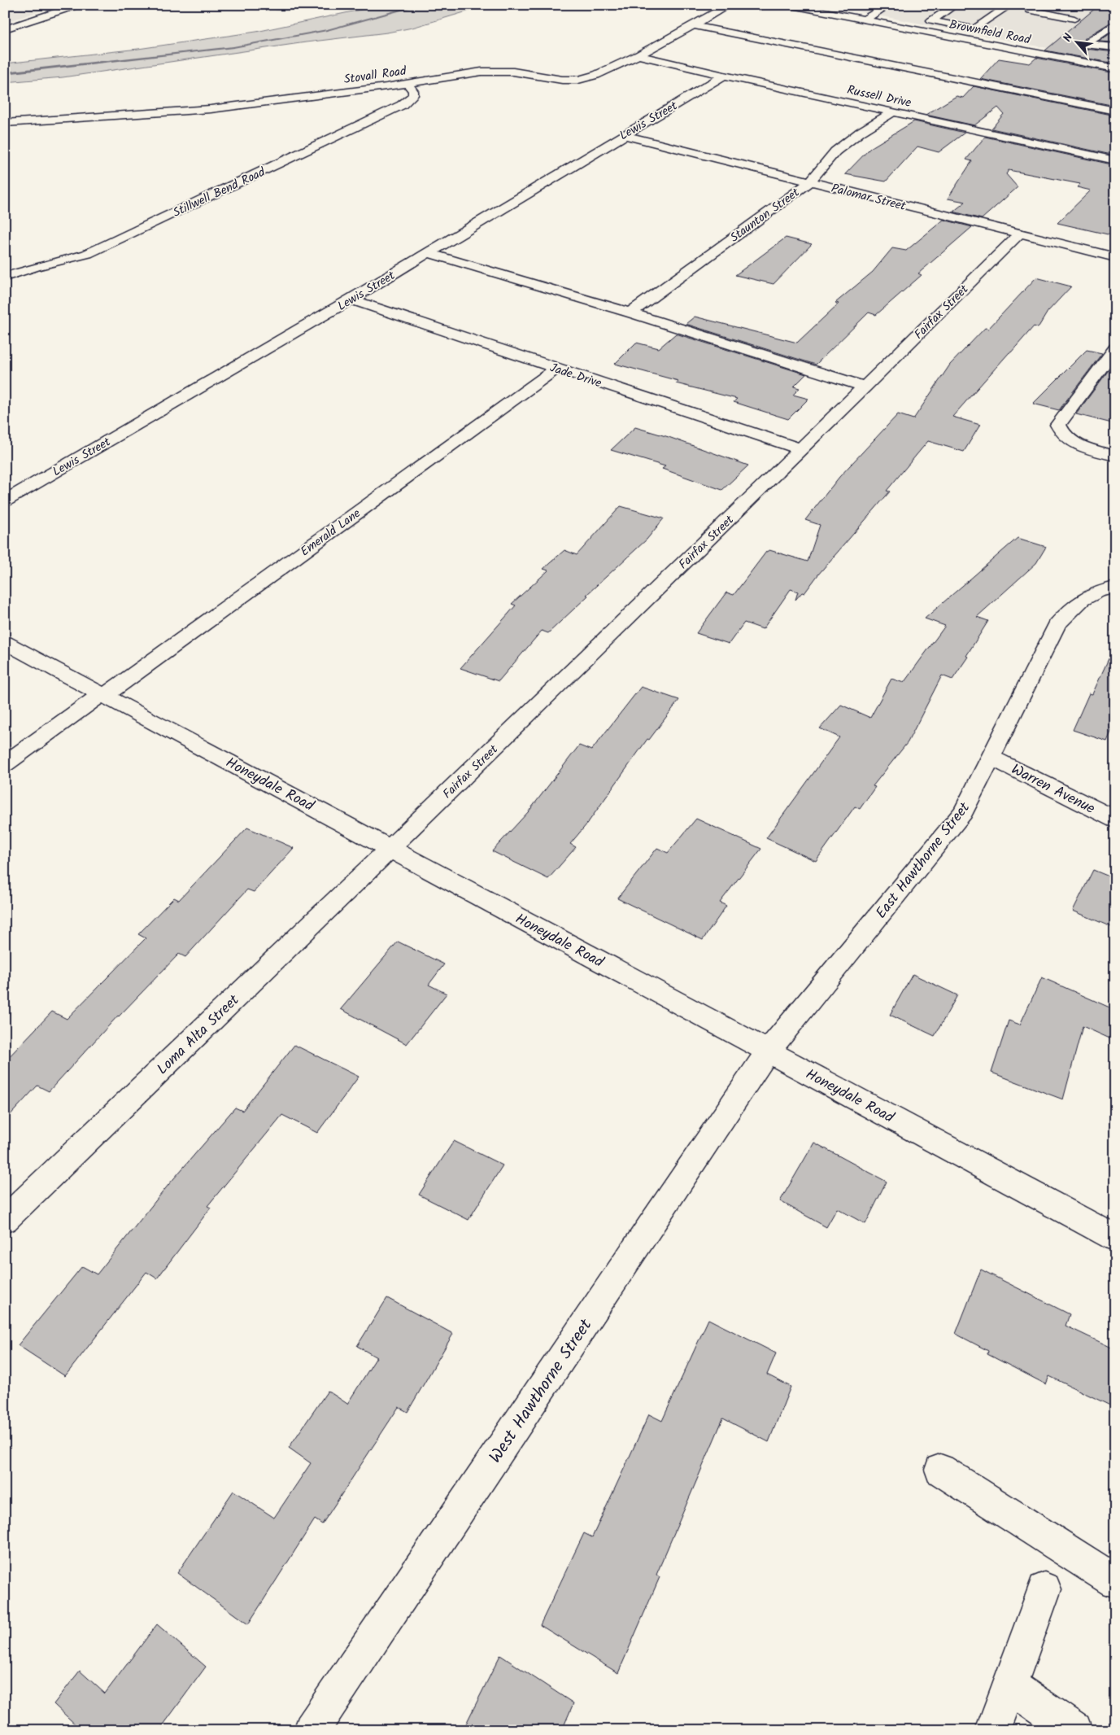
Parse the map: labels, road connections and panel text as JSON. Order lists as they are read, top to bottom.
{
  "streets": {
    "street": [
      "Brownfield Road",
      "Stovall Road",
      "Russell Drive",
      "Lewis Street",
      "Stillwell Bend Road",
      "Palomar Street",
      "Staunton Street",
      "Fairfax Street",
      "Jade Drive",
      "Emerald Lane",
      "Honeydale Road",
      "Warren Avenue",
      "East Hawthorne Street",
      "Loma Alta Street",
      "West Hawthorne Street"
    ]
  },
  "crossings": [
    ["Stovall Road", "Russell Drive"],
    ["Stovall Road", "Stillwell Bend Road"],
    ["Russell Drive", "Lewis Street"],
    ["Russell Drive", "Staunton Street"],
    ["Lewis Street", "Palomar Street"],
    ["Lewis Street", "Jade Drive"],
    ["Palomar Street", "Staunton Street"],
    ["Palomar Street", "Fairfax Street"],
    ["Fairfax Street", "Jade Drive"],
    ["Fairfax Street", "Honeydale Road"],
    ["Fairfax Street", "Loma Alta Street"],
    ["Jade Drive", "Emerald Lane"],
    ["Emerald Lane", "Honeydale Road"],
    ["Honeydale Road", "East Hawthorne Street"],
    ["Honeydale Road", "Loma Alta Street"],
    ["Honeydale Road", "West Hawthorne Street"],
    ["Warren Avenue", "East Hawthorne Street"],
    ["East Hawthorne Street", "West Hawthorne Street"]
  ],
  "north": "top left"
}
